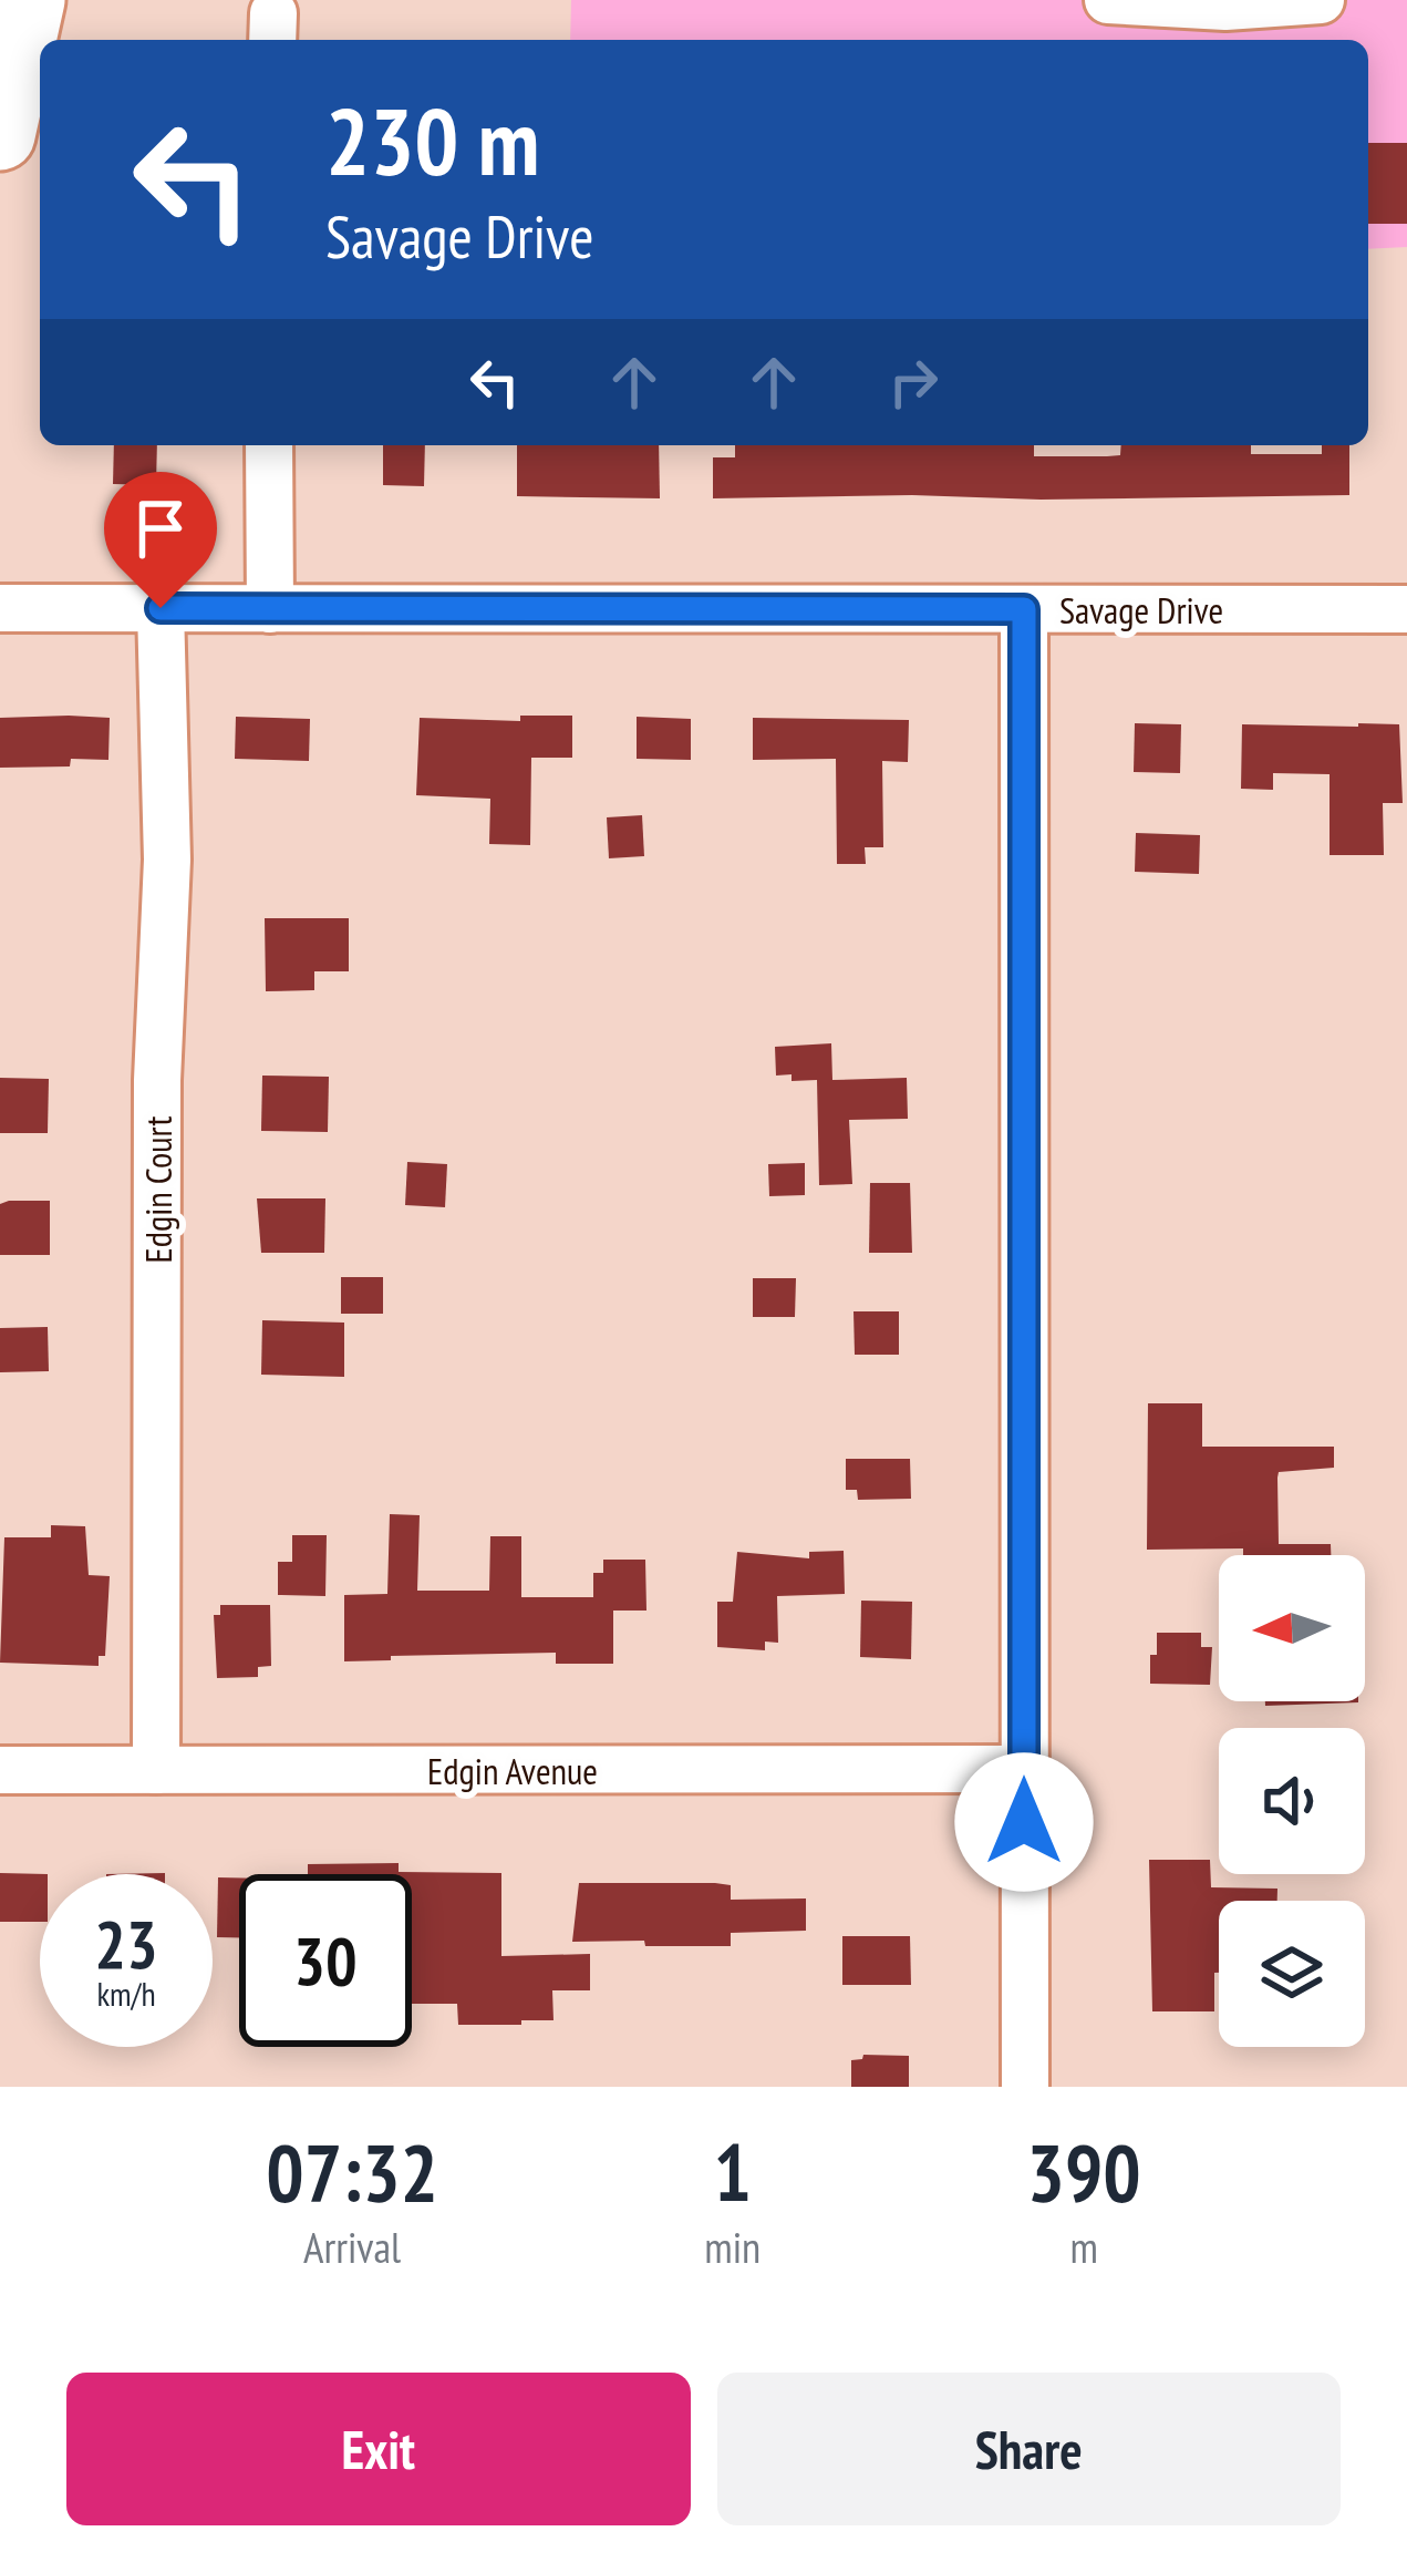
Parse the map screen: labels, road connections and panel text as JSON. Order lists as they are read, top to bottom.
{
  "streets": {
    "street": ["Savage Drive", "Edgin Court", "Edgin Avenue"]
  },
  "crossings": [
    ["Savage Drive", "Edgin Court"],
    ["Edgin Court", "Edgin Avenue"]
  ],
  "north": "left",
  "page": {
    "turn": ["230 m", "Savage Drive"],
    "speed": "23 km/h",
    "limit": "30",
    "eta": [
      "07:32",
      "Arrival",
      "1",
      "min",
      "390",
      "m"
    ],
    "buttons": ["Exit", "Share"]
  }
}
